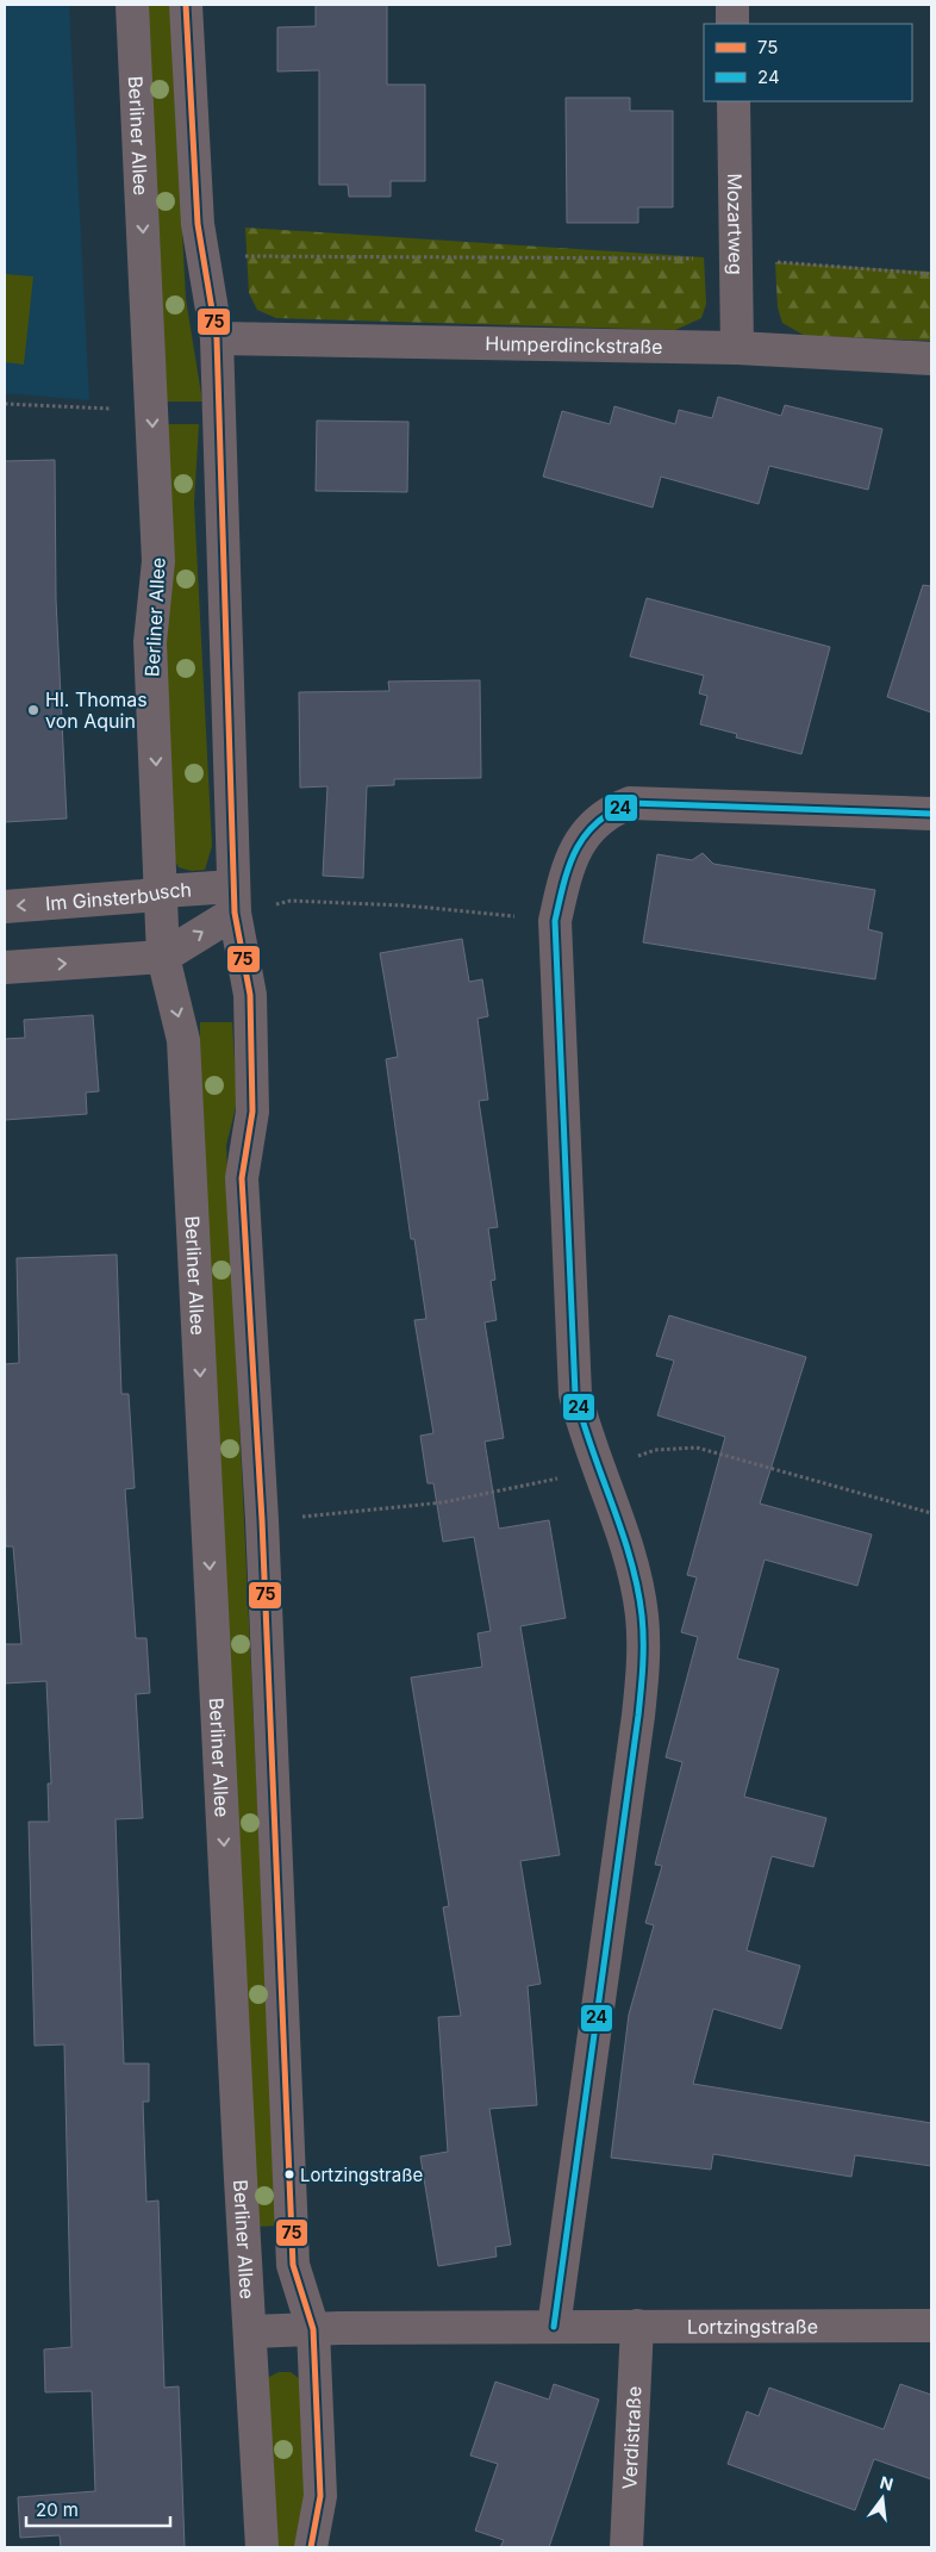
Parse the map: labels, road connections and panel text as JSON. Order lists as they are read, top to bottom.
{
  "streets": {
    "street": [
      "Berliner Allee",
      "Mozartweg",
      "Humperdinckstraße",
      "Im Ginsterbusch",
      "Lortzingstraße",
      "Verdistraße"
    ]
  },
  "crossings": [
    ["Berliner Allee", "Im Ginsterbusch"],
    ["Berliner Allee", "Lortzingstraße"],
    ["Mozartweg", "Humperdinckstraße"],
    ["Lortzingstraße", "Verdistraße"]
  ],
  "places": ["Hl. Thomas von Aquin", "Lortzingstraße"],
  "lines": ["transit line 75", "transit line 24"],
  "legend": ["75", "24"],
  "scale_bar": "20 m",
  "north": "top"
}
